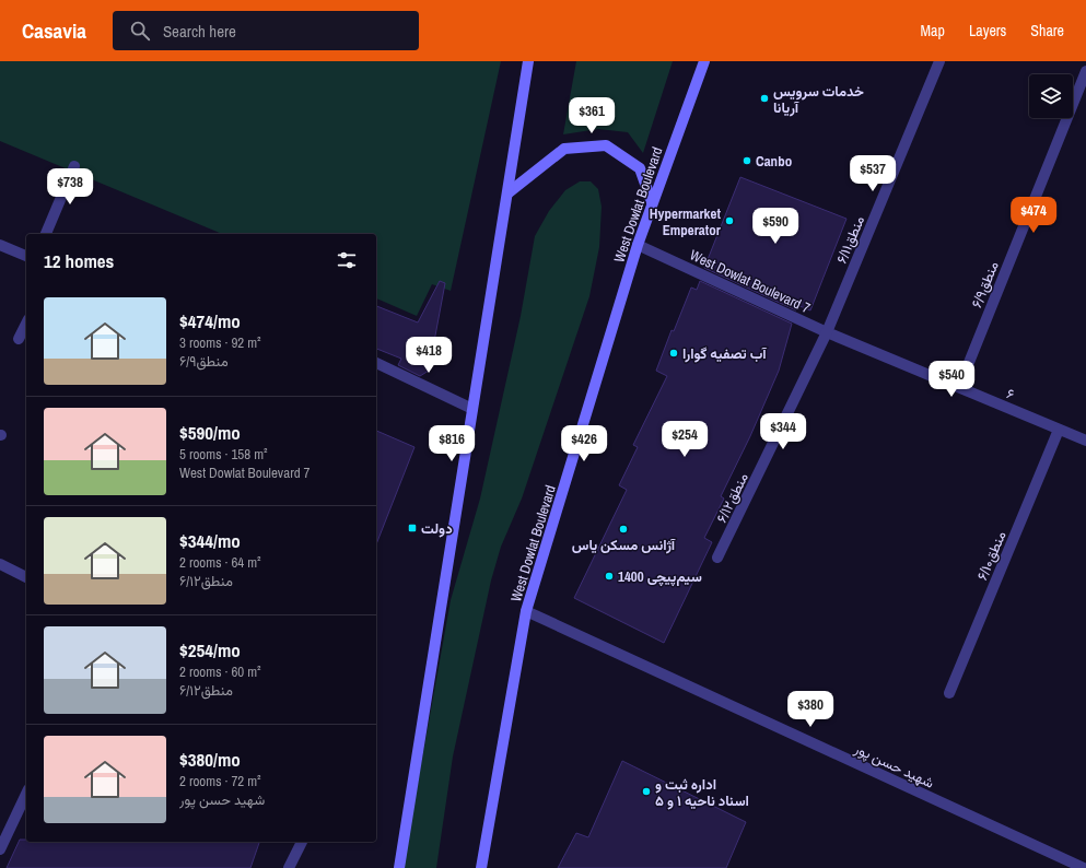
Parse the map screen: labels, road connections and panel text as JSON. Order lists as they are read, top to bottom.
{
  "streets": {
    "main road": ["West Dowlat Boulevard"],
    "street": [
      "منطق۶/۱۱",
      "West Dowlat Boulevard 7",
      "منطق۶/۹",
      "۶",
      "منطق۶/۱۲",
      "منطق۶/۱۰",
      "شهید حسن پور"
    ]
  },
  "crossings": [
    ["West Dowlat Boulevard", "West Dowlat Boulevard 7"],
    ["West Dowlat Boulevard", "شهید حسن پور"],
    ["منطق۶/۱۱", "West Dowlat Boulevard 7"],
    ["منطق۶/۱۱", "۶"],
    ["منطق۶/۱۱", "منطق۶/۱۲"],
    ["West Dowlat Boulevard 7", "۶"],
    ["West Dowlat Boulevard 7", "منطق۶/۱۲"],
    ["منطق۶/۹", "۶"],
    ["۶", "منطق۶/۱۲"],
    ["۶", "منطق۶/۱۰"]
  ],
  "places": {
    "other": [
      "خدمات سرویس آریانا",
      "Canbo",
      "Hypermarket Emperator",
      "آب تصفیه گوارا",
      "آژانس مسکن یاس",
      "سیم‌پیچی 1400",
      "اداره ثبت و اسناد ناحیه ۱ و ۵"
    ],
    "transit": ["دولت"]
  },
  "page": {
    "header": "Casavia",
    "search": "Search here",
    "nav": ["Map", "Layers", "Share"],
    "price": [
      "$361",
      "$537",
      "$738",
      "$474",
      "$590",
      "$418",
      "$540",
      "$344",
      "$254",
      "$816",
      "$426",
      "$380"
    ],
    "heading": "12 homes",
    "list": [
      {
        "name": "$474/mo",
        "note": "3 rooms · 92 m² · منطق۶/۹"
      },
      {
        "name": "$590/mo",
        "note": "5 rooms · 158 m² · West Dowlat Boulevard 7"
      },
      {
        "name": "$344/mo",
        "note": "2 rooms · 64 m² · منطق۶/۱۲"
      },
      {
        "name": "$254/mo",
        "note": "2 rooms · 60 m² · منطق۶/۱۲"
      },
      {
        "name": "$380/mo",
        "note": "2 rooms · 72 m² · شهید حسن پور"
      }
    ]
  }
}
